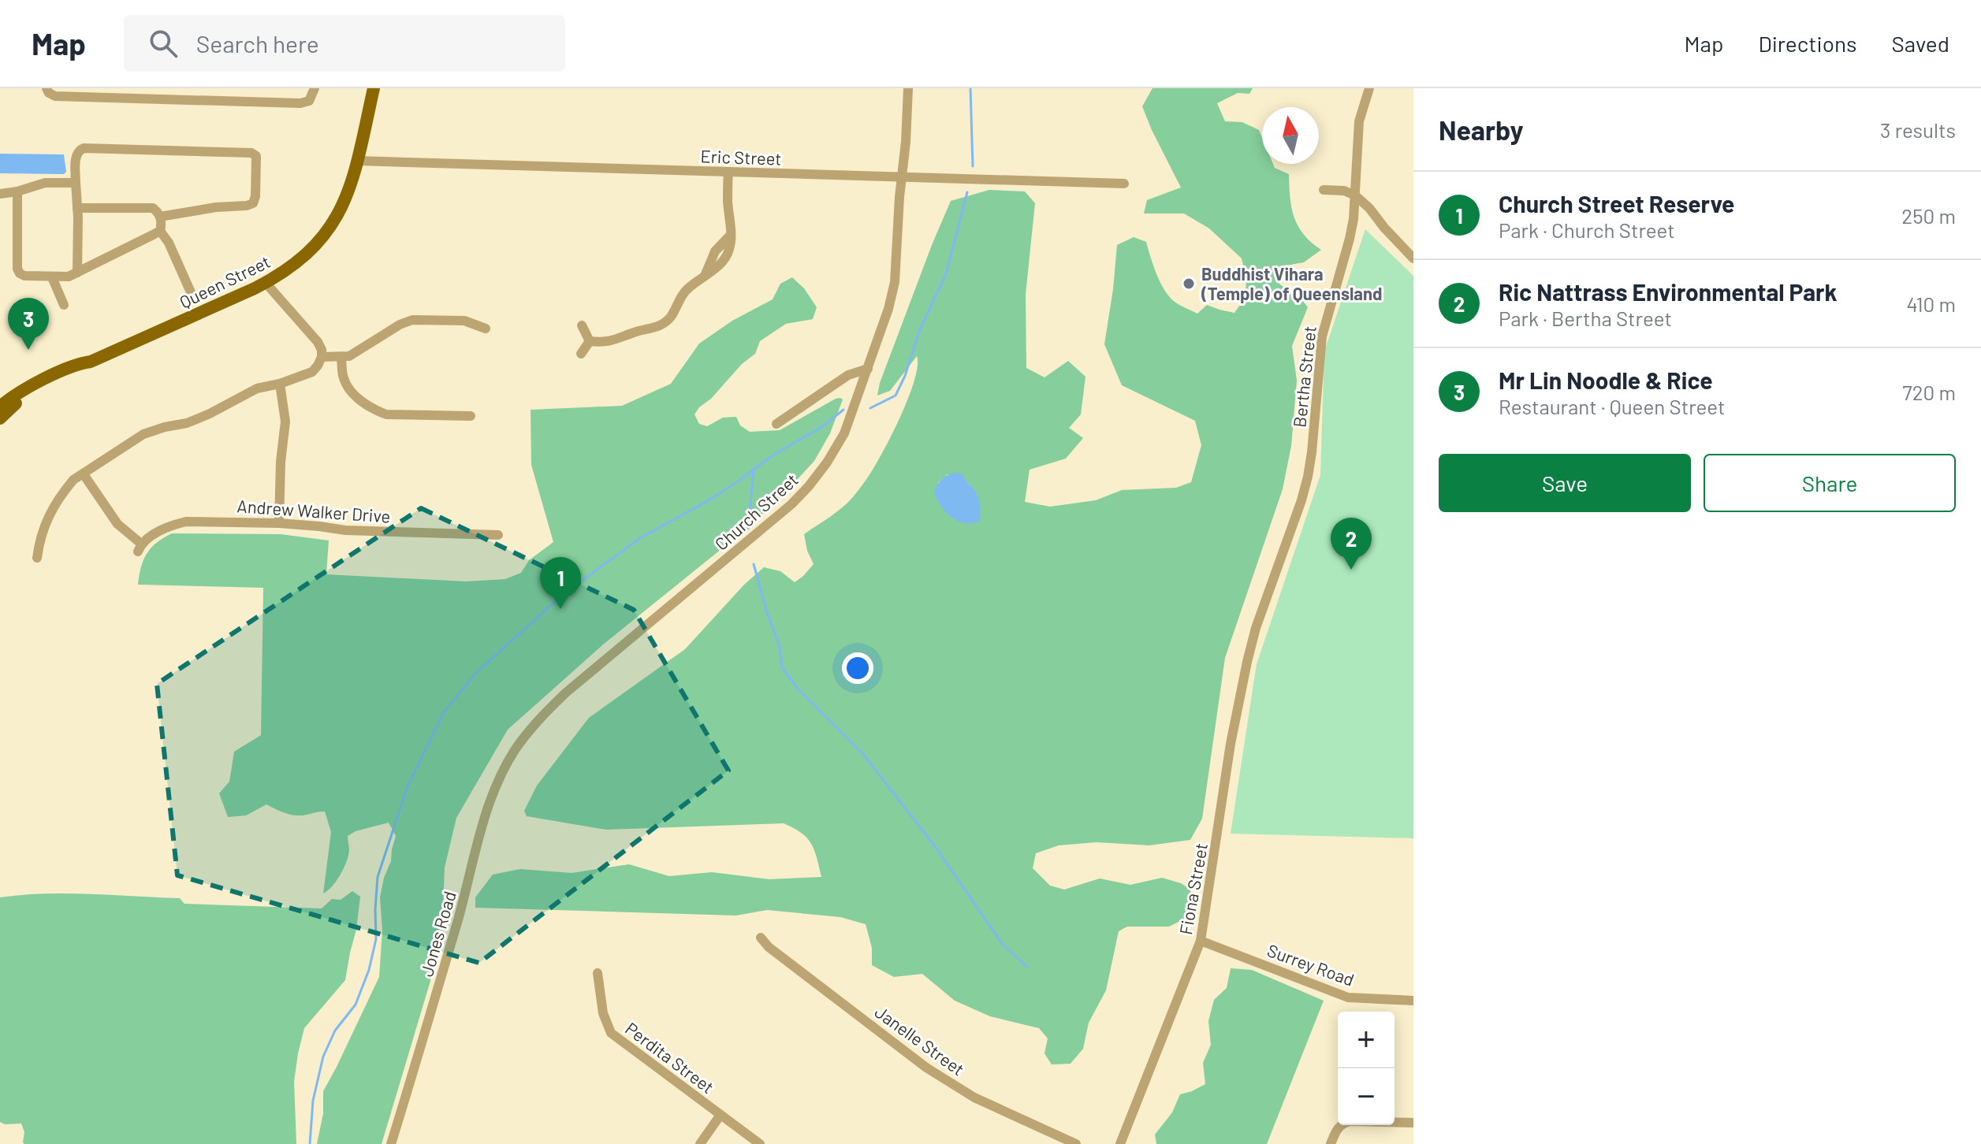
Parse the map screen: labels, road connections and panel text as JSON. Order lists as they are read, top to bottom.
{
  "streets": {
    "main road": ["Queen Street"],
    "street": [
      "Eric Street",
      "Bertha Street",
      "Andrew Walker Drive",
      "Church Street",
      "Fiona Street",
      "Jones Road",
      "Surrey Road",
      "Janelle Street",
      "Perdita Street"
    ]
  },
  "crossings": [
    ["Eric Street", "Queen Street"],
    ["Eric Street", "Church Street"],
    ["Bertha Street", "Fiona Street"],
    ["Church Street", "Jones Road"],
    ["Fiona Street", "Surrey Road"]
  ],
  "places": ["Buddhist Vihara (Temple) of Queensland"],
  "north": "top",
  "page": {
    "header": "Map",
    "search": "Search here",
    "nav": ["Map", "Directions", "Saved"],
    "heading": ["Nearby", "3 results"],
    "list": [
      {
        "mark": "1",
        "name": "Church Street Reserve",
        "note": "Park · Church Street",
        "value": "250 m"
      },
      {
        "mark": "2",
        "name": "Ric Nattrass Environmental Park",
        "note": "Park · Bertha Street",
        "value": "410 m"
      },
      {
        "mark": "3",
        "name": "Mr Lin Noodle & Rice",
        "note": "Restaurant · Queen Street",
        "value": "720 m"
      }
    ],
    "pins": ["3", "2", "1"],
    "buttons": ["Save", "Share"],
    "map_buttons": ["+", "−"]
  }
}
